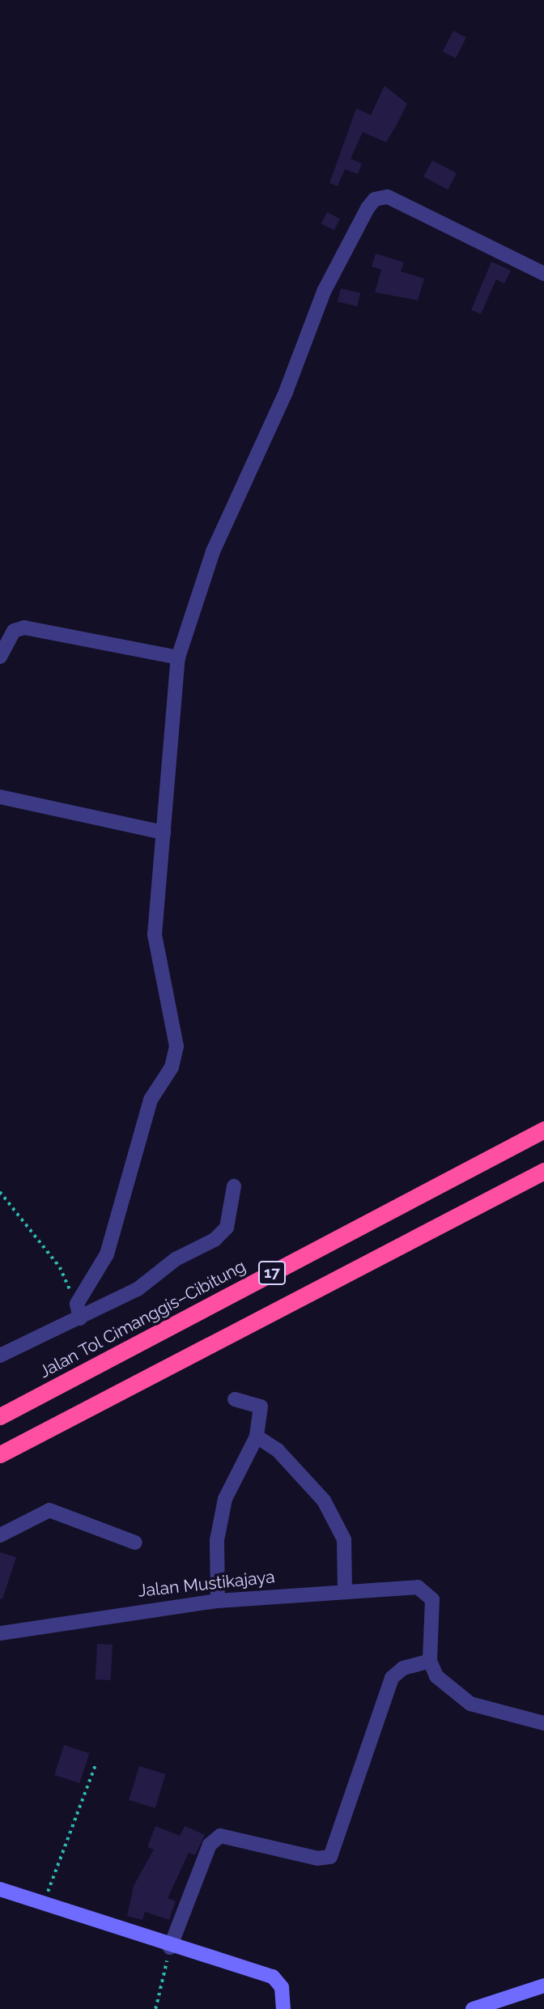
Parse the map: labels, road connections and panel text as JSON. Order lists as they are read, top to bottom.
{
  "streets": {
    "highway": ["17", "Jalan Tol Cimanggis–Cibitung"],
    "street": ["Jalan Mustikajaya"]
  }
}
